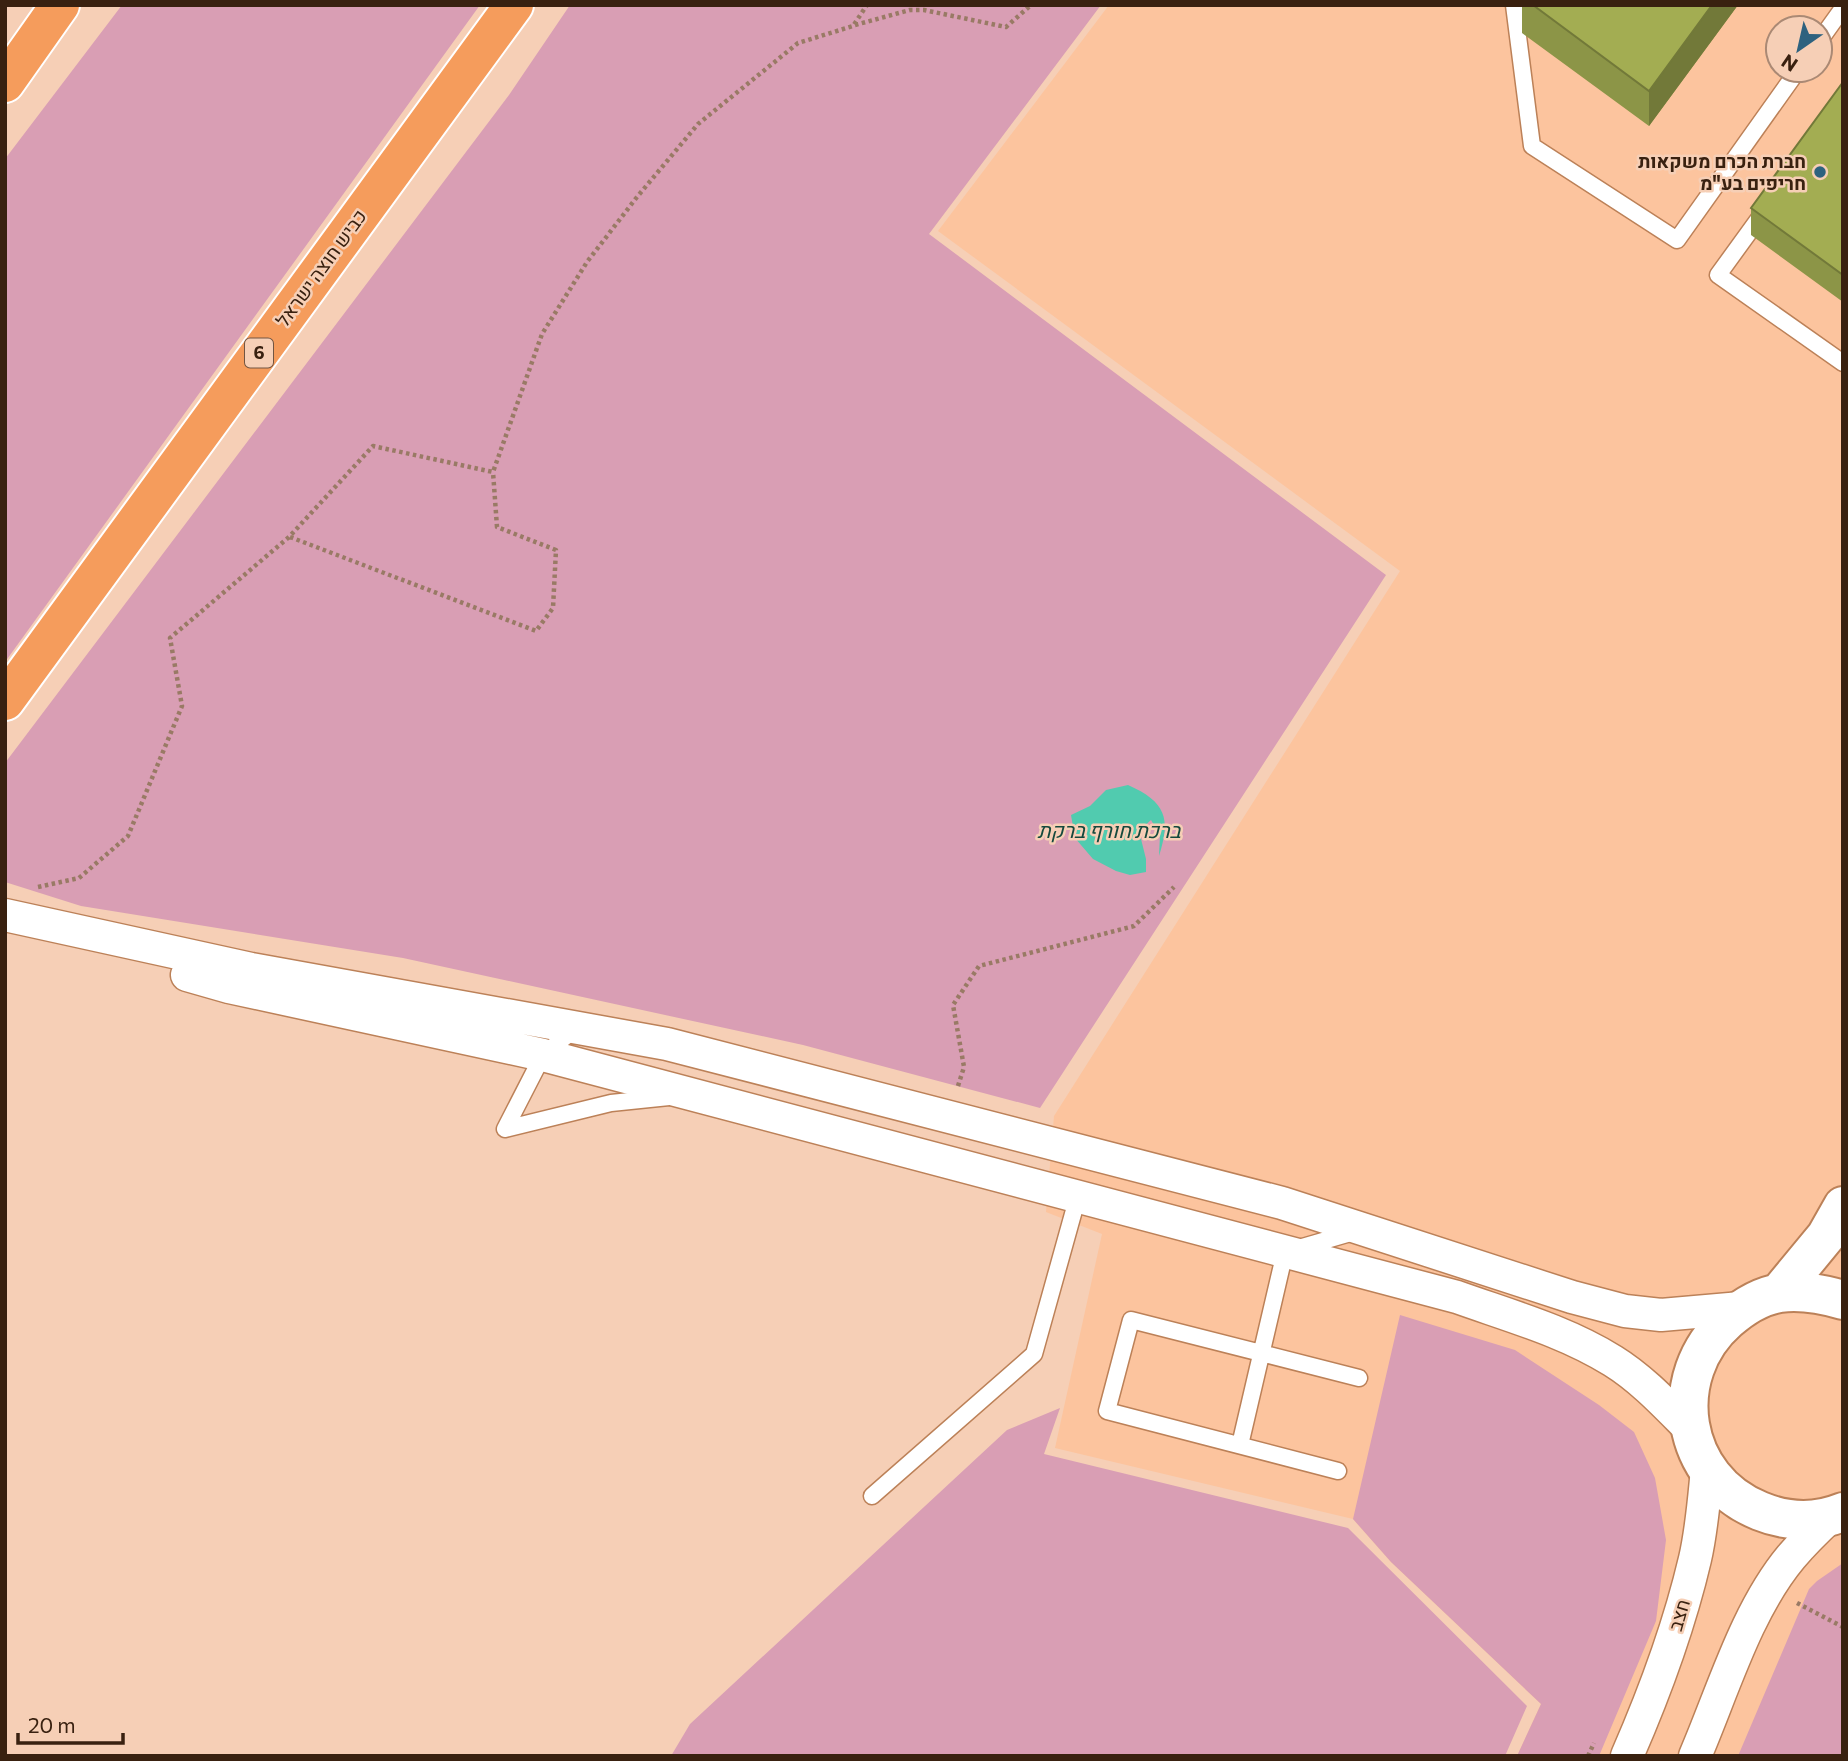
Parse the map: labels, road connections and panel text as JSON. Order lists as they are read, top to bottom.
{
  "streets": {
    "highway": ["כביש חוצה ישראל", "6"],
    "street": ["חצב"]
  },
  "water": ["ברכת חורף ברקת"],
  "places": ["חברת הכרם משקאות חריפים בע\"מ"],
  "scale_bar": "20 m",
  "north": "bottom left"
}
